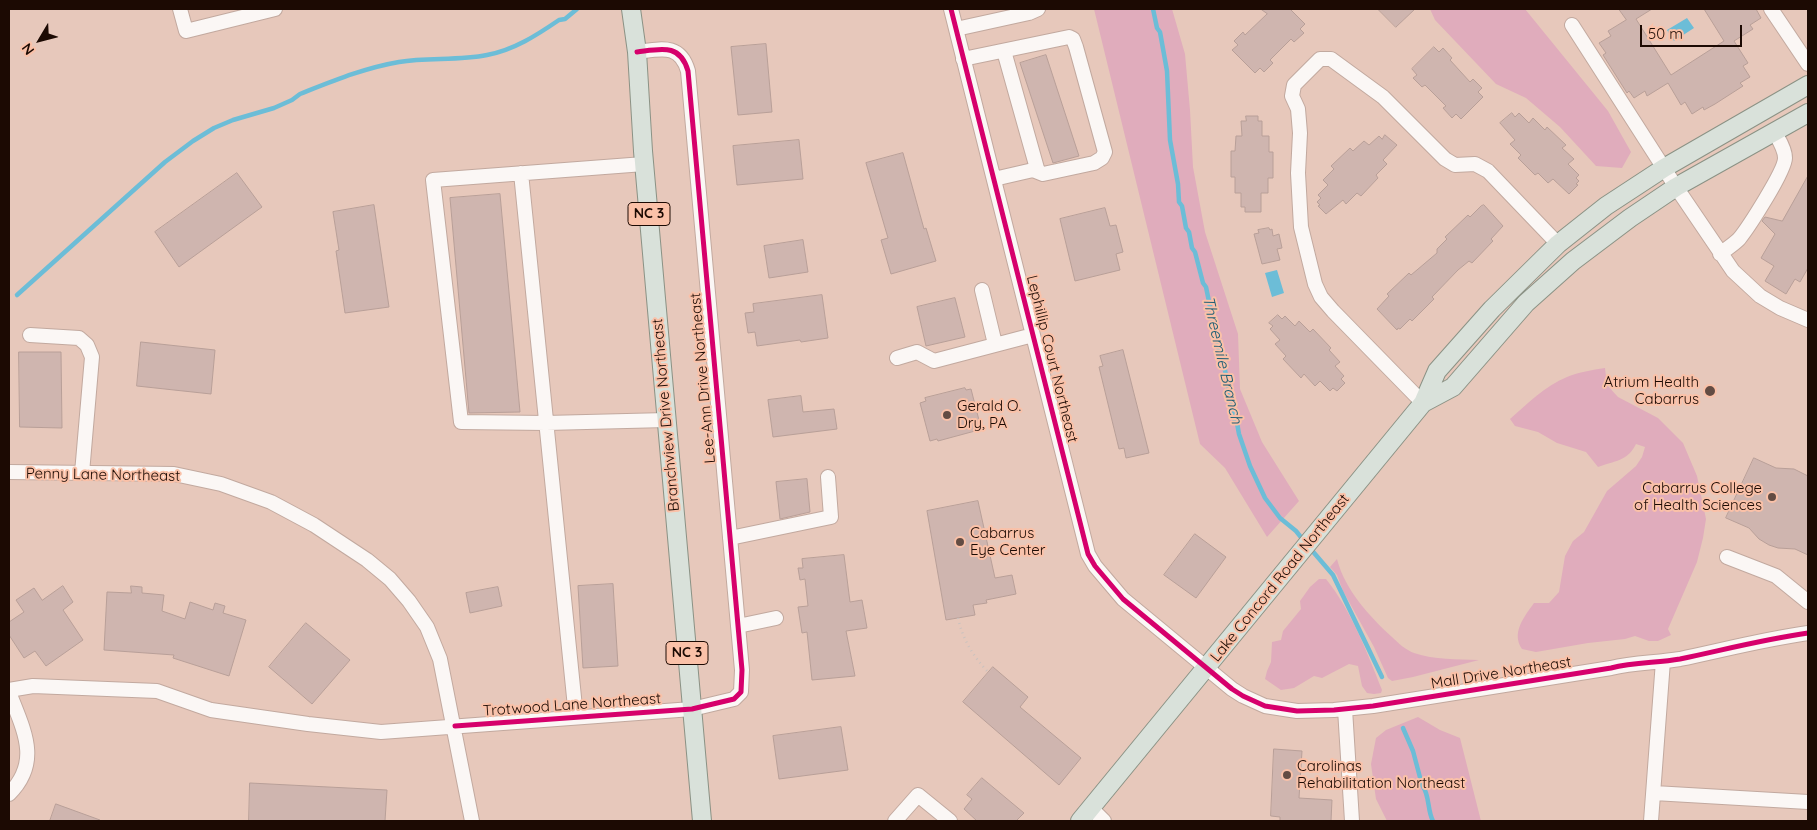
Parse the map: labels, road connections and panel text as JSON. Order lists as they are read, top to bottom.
{
  "streets": {
    "main road": ["NC 3", "Branchview Drive Northeast", "Lake Concord Road Northeast"],
    "street": [
      "Lephillip Court Northeast",
      "Lee-Ann Drive Northeast",
      "Penny Lane Northeast",
      "Mall Drive Northeast",
      "Trotwood Lane Northeast"
    ]
  },
  "crossings": [
    ["Lephillip Court Northeast", "Lake Concord Road Northeast"],
    ["Lephillip Court Northeast", "Mall Drive Northeast"],
    ["Lee-Ann Drive Northeast", "Branchview Drive Northeast"],
    ["Lee-Ann Drive Northeast", "Trotwood Lane Northeast"],
    ["Branchview Drive Northeast", "Trotwood Lane Northeast"],
    ["Penny Lane Northeast", "Trotwood Lane Northeast"],
    ["Lake Concord Road Northeast", "Mall Drive Northeast"]
  ],
  "water": ["Threemile Branch"],
  "places": [
    "Atrium Health Cabarrus",
    "Gerald O. Dry, PA",
    "Cabarrus College of Health Sciences",
    "Cabarrus Eye Center",
    "Carolinas Rehabilitation Northeast"
  ],
  "scale_bar": "50 m",
  "north": "bottom left"
}
